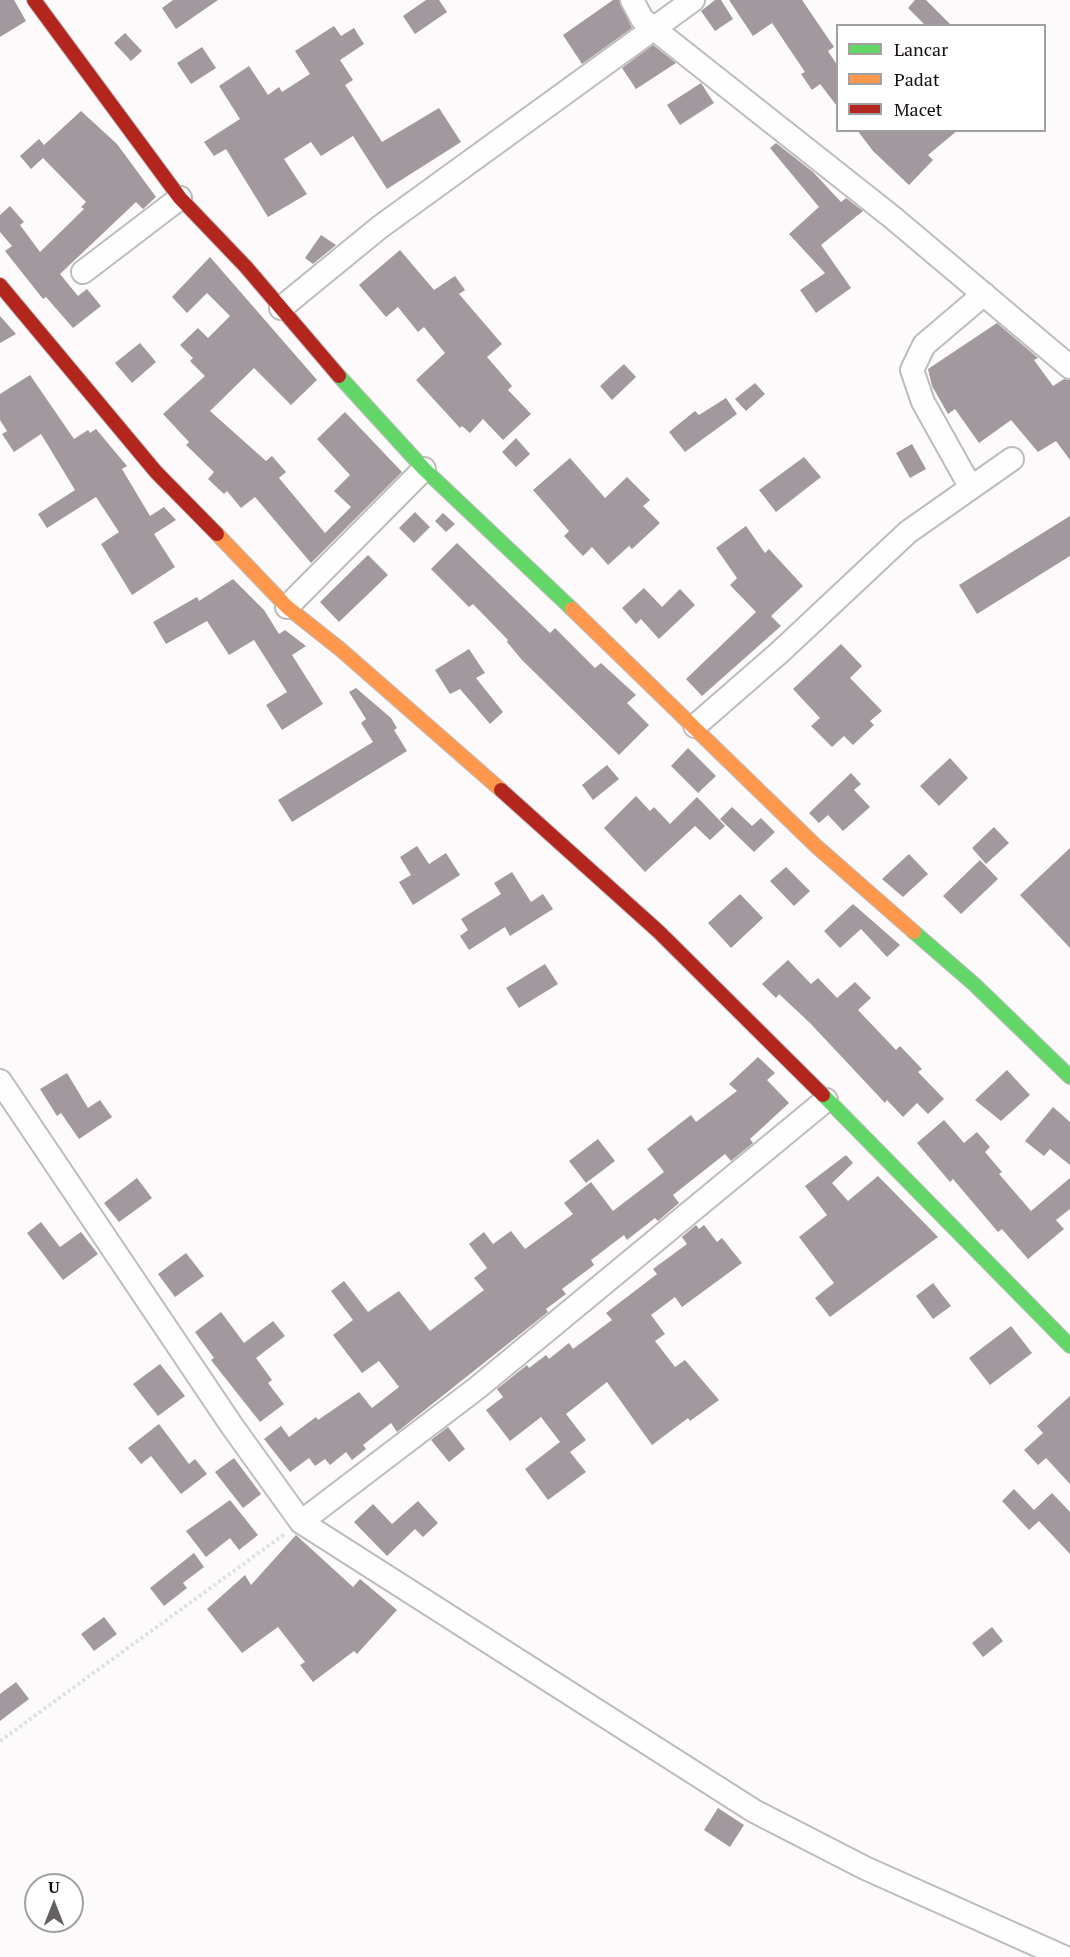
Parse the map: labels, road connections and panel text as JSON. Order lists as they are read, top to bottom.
{
  "legend": ["Lancar", "Padat", "Macet"],
  "north": "top"
}
